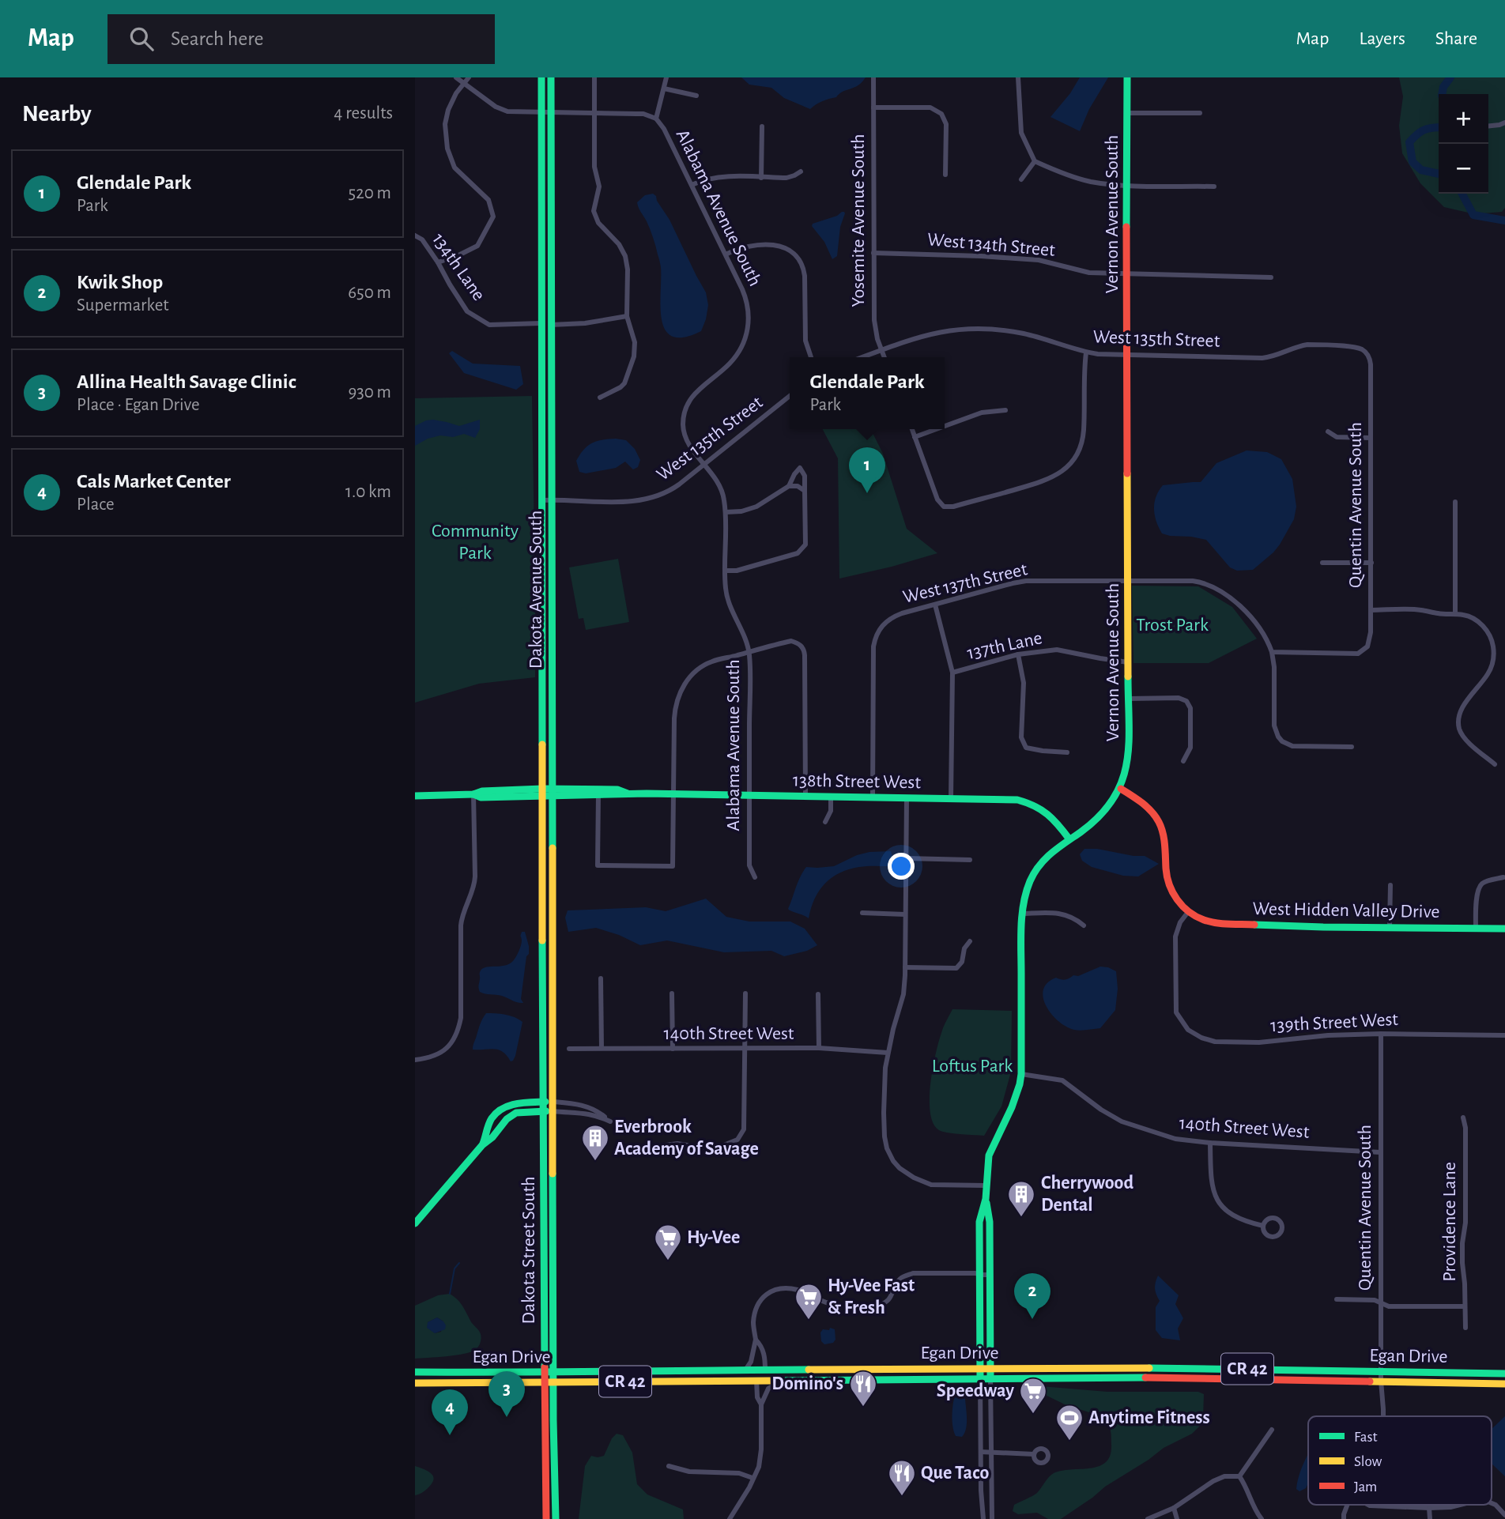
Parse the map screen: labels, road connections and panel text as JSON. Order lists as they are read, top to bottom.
{
  "streets": {
    "main road": [
      "Vernon Avenue South",
      "Dakota Avenue South",
      "138th Street West",
      "West Hidden Valley Drive",
      "Dakota Street South",
      "Egan Drive",
      "CR 42"
    ],
    "street": [
      "Alabama Avenue South",
      "Yosemite Avenue South",
      "West 134th Street",
      "134th Lane",
      "West 135th Street",
      "Quentin Avenue South",
      "West 137th Street",
      "137th Lane",
      "139th Street West",
      "140th Street West",
      "Providence Lane"
    ]
  },
  "crossings": [
    ["Alabama Avenue South", "West 135th Street"],
    ["Alabama Avenue South", "138th Street West"],
    ["Vernon Avenue South", "West 134th Street"],
    ["Vernon Avenue South", "West 135th Street"],
    ["Vernon Avenue South", "West 137th Street"],
    ["Vernon Avenue South", "137th Lane"],
    ["Vernon Avenue South", "138th Street West"],
    ["Vernon Avenue South", "140th Street West"],
    ["Vernon Avenue South", "Egan Drive"],
    ["Yosemite Avenue South", "West 134th Street"],
    ["Yosemite Avenue South", "West 135th Street"],
    ["134th Lane", "Dakota Avenue South"],
    ["West 135th Street", "Quentin Avenue South"],
    ["West 135th Street", "Dakota Avenue South"],
    ["Quentin Avenue South", "West 137th Street"],
    ["Quentin Avenue South", "139th Street West"],
    ["Quentin Avenue South", "140th Street West"],
    ["Quentin Avenue South", "Egan Drive"],
    ["West 137th Street", "138th Street West"],
    ["Dakota Avenue South", "138th Street West"],
    ["Dakota Avenue South", "Dakota Street South"],
    ["West Hidden Valley Drive", "139th Street West"],
    ["Dakota Street South", "Egan Drive"]
  ],
  "parks": ["Community Park", "Trost Park", "Loftus Park"],
  "places": {
    "building": ["Everbrook Academy of Savage", "Cherrywood Dental"],
    "supermarket": ["Hy-Vee", "Hy-Vee Fast & Fresh", "Speedway"],
    "restaurant": ["Domino's", "Que Taco"],
    "sports": ["Anytime Fitness"]
  },
  "legend": ["Fast", "Slow", "Jam"],
  "page": {
    "header": "Map",
    "search": "Search here",
    "nav": ["Map", "Layers", "Share"],
    "heading": ["Nearby", "4 results"],
    "map_buttons": ["+", "−"],
    "list": [
      {
        "mark": "1",
        "name": "Glendale Park",
        "note": "Park",
        "value": "520 m"
      },
      {
        "mark": "2",
        "name": "Kwik Shop",
        "note": "Supermarket",
        "value": "650 m"
      },
      {
        "mark": "3",
        "name": "Allina Health Savage Clinic",
        "note": "Place · Egan Drive",
        "value": "930 m"
      },
      {
        "mark": "4",
        "name": "Cals Market Center",
        "note": "Place",
        "value": "1.0 km"
      }
    ],
    "popup": ["Glendale Park", "Park"],
    "pins": [
      "1",
      "2",
      "3",
      "4"
    ]
  }
}
